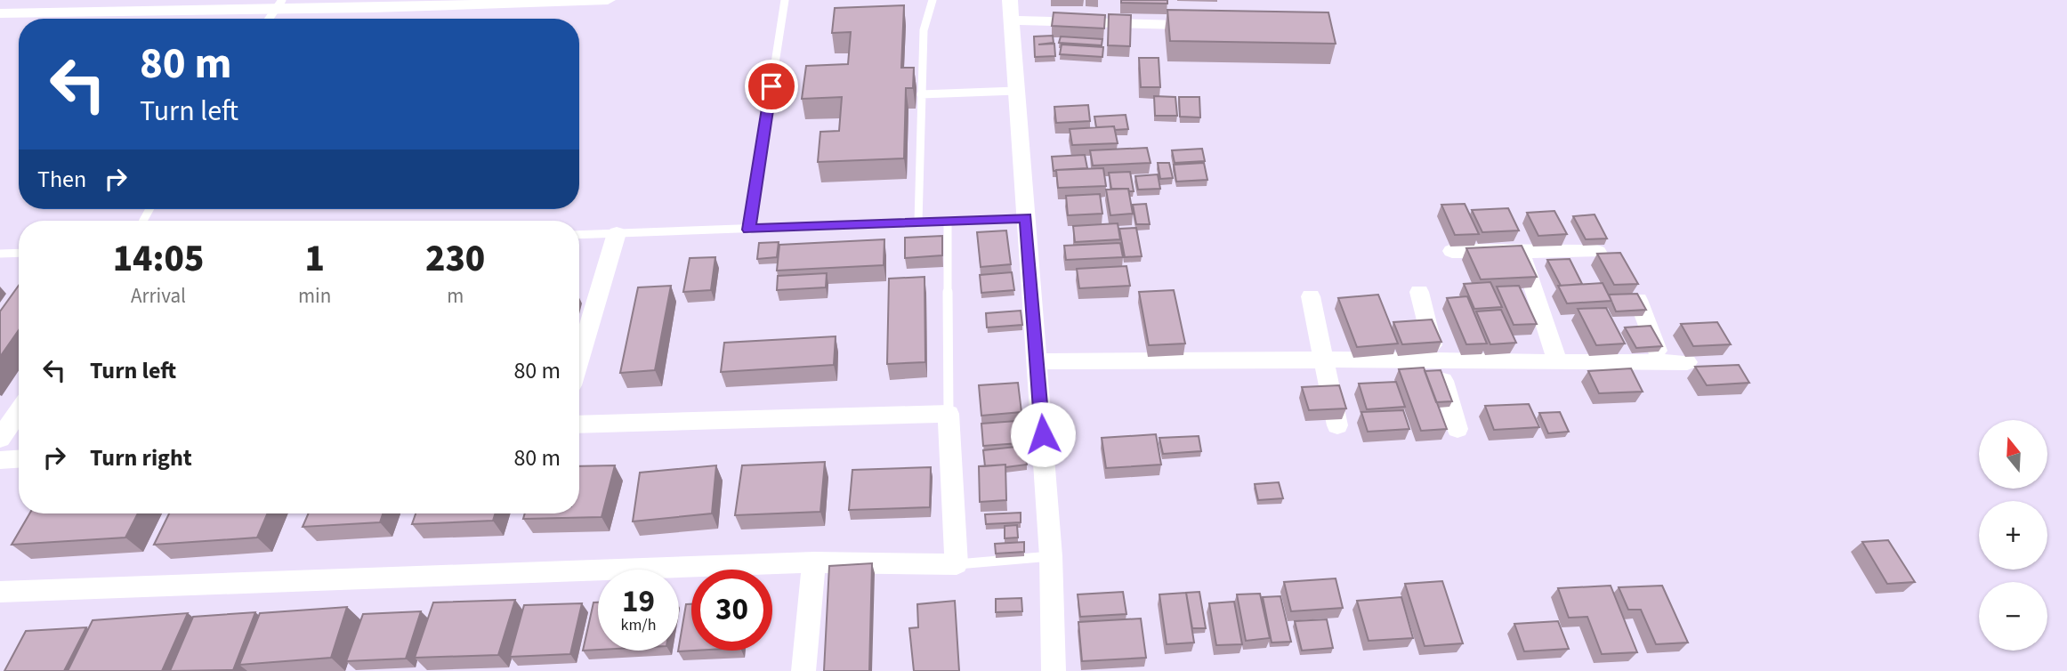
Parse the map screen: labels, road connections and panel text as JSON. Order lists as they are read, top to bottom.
{
  "north": "top",
  "page": {
    "turn": ["80 m", "Turn left"],
    "then": "Then",
    "eta": [
      "14:05",
      "Arrival",
      "1",
      "min",
      "230",
      "m"
    ],
    "list": [
      {
        "name": "Turn left",
        "value": "80 m"
      },
      {
        "name": "Turn right",
        "value": "80 m"
      }
    ],
    "map_buttons": ["+", "−"],
    "speed": "19 km/h",
    "limit": "30"
  }
}
